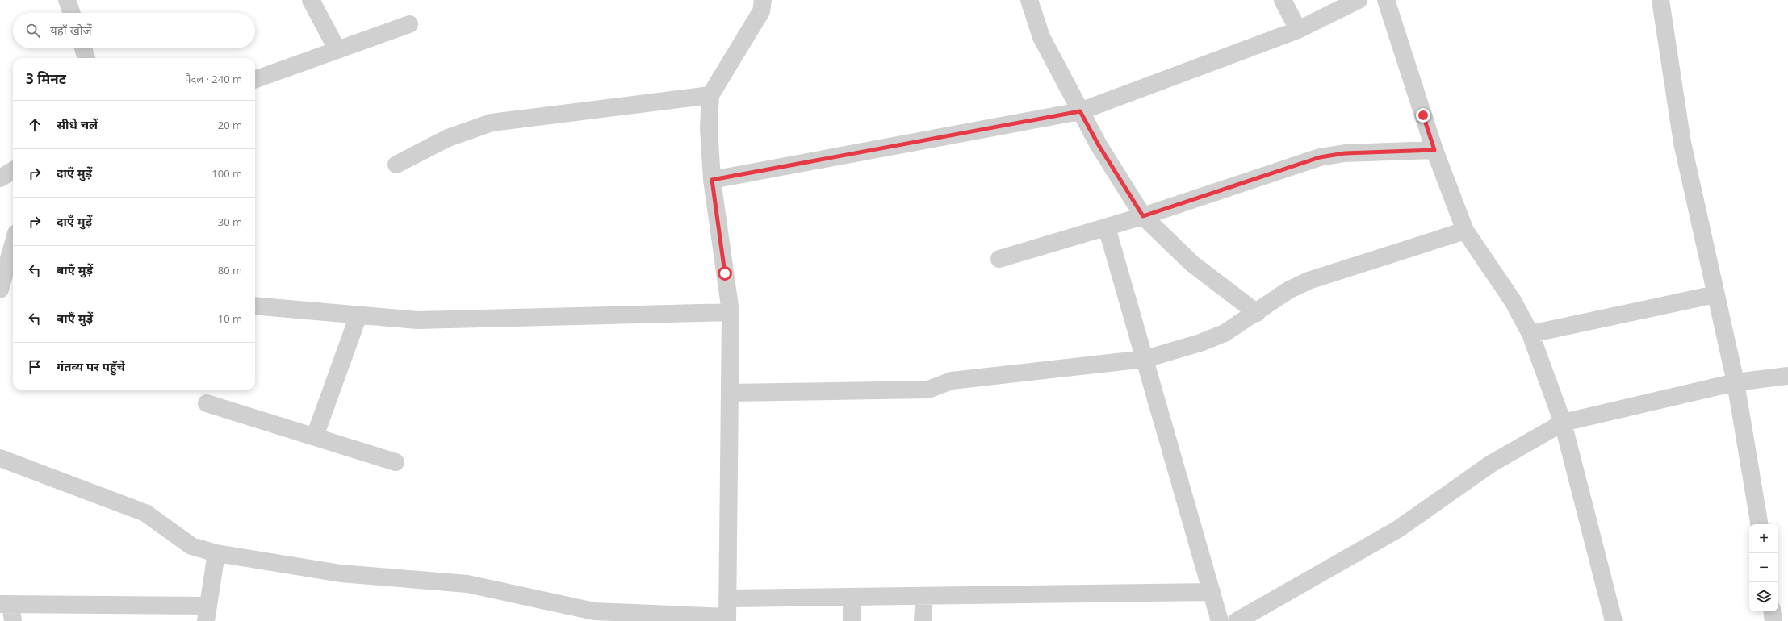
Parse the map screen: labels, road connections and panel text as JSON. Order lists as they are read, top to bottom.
{
  "page": {
    "search": "यहाँ खोजें",
    "heading": ["3 मिनट", "पैदल · 240 m"],
    "list": [
      ["सीधे चलें", "20 m"],
      ["दाएँ मुड़ें", "100 m"],
      ["दाएँ मुड़ें", "30 m"],
      ["बाएँ मुड़ें", "80 m"],
      ["बाएँ मुड़ें", "10 m"],
      "गंतव्य पर पहुँचे"
    ],
    "map_buttons": ["+", "−"]
  }
}
